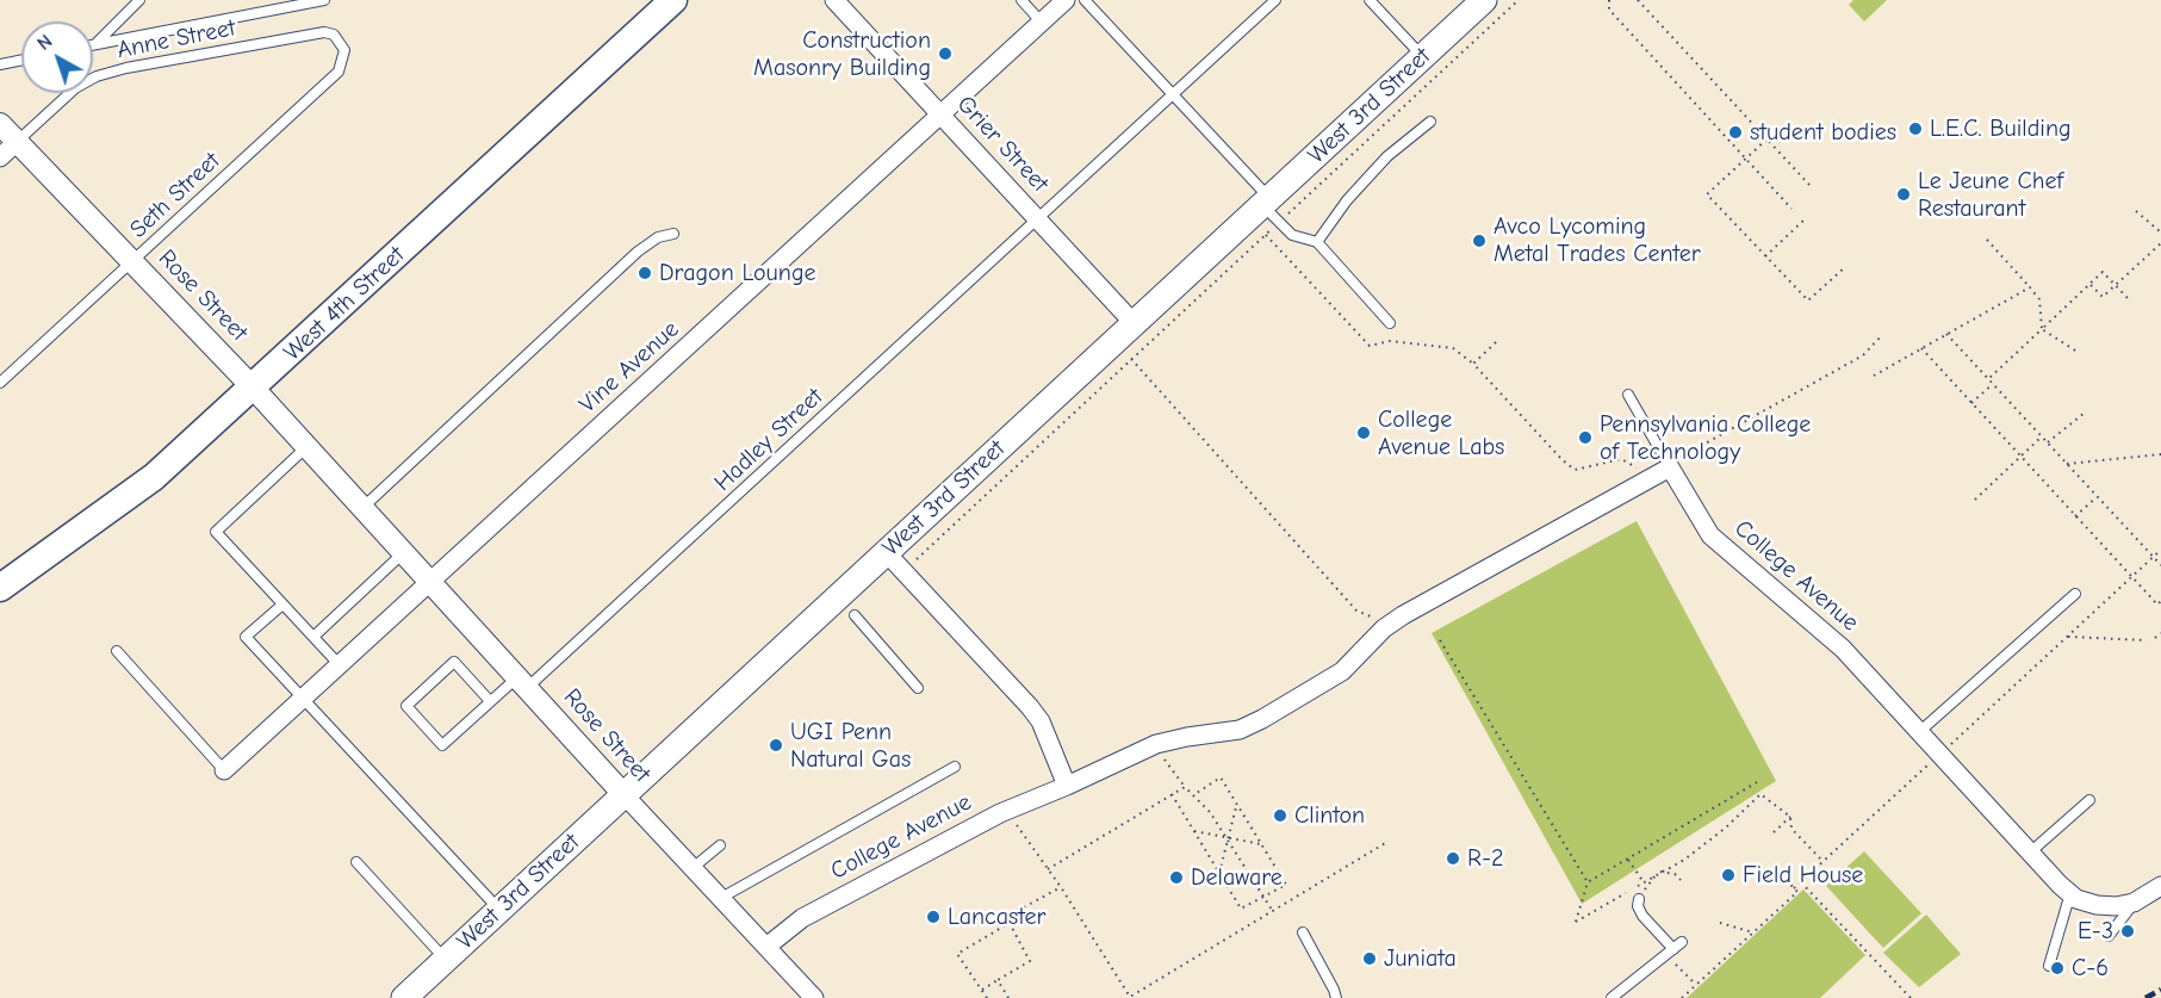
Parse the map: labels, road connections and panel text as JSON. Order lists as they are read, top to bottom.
{
  "streets": {
    "main road": ["West 3rd Street", "West 4th Street"],
    "street": [
      "Grier Street",
      "Rose Street",
      "Vine Avenue",
      "College Avenue"
    ],
    "lane": ["Anne Street", "Seth Street", "Hadley Street"]
  },
  "crossings": [
    ["Anne Street", "Seth Street"],
    ["Anne Street", "Rose Street"],
    ["West 3rd Street", "Grier Street"],
    ["West 3rd Street", "Rose Street"],
    ["Grier Street", "Vine Avenue"],
    ["Grier Street", "Hadley Street"],
    ["Seth Street", "Rose Street"],
    ["Rose Street", "West 4th Street"],
    ["Rose Street", "Vine Avenue"],
    ["Rose Street", "Hadley Street"],
    ["Rose Street", "College Avenue"]
  ],
  "places": [
    "Construction Masonry Building",
    "L.E.C. Building",
    "student bodies",
    "Le Jeune Chef Restaurant",
    "Avco Lycoming Metal Trades Center",
    "Dragon Lounge",
    "College Avenue Labs",
    "Pennsylvania College of Technology",
    "UGI Penn Natural Gas",
    "Clinton",
    "R-2",
    "Field House",
    "Delaware",
    "Lancaster",
    "E-3",
    "Juniata",
    "C-6"
  ],
  "north": "top left"
}
